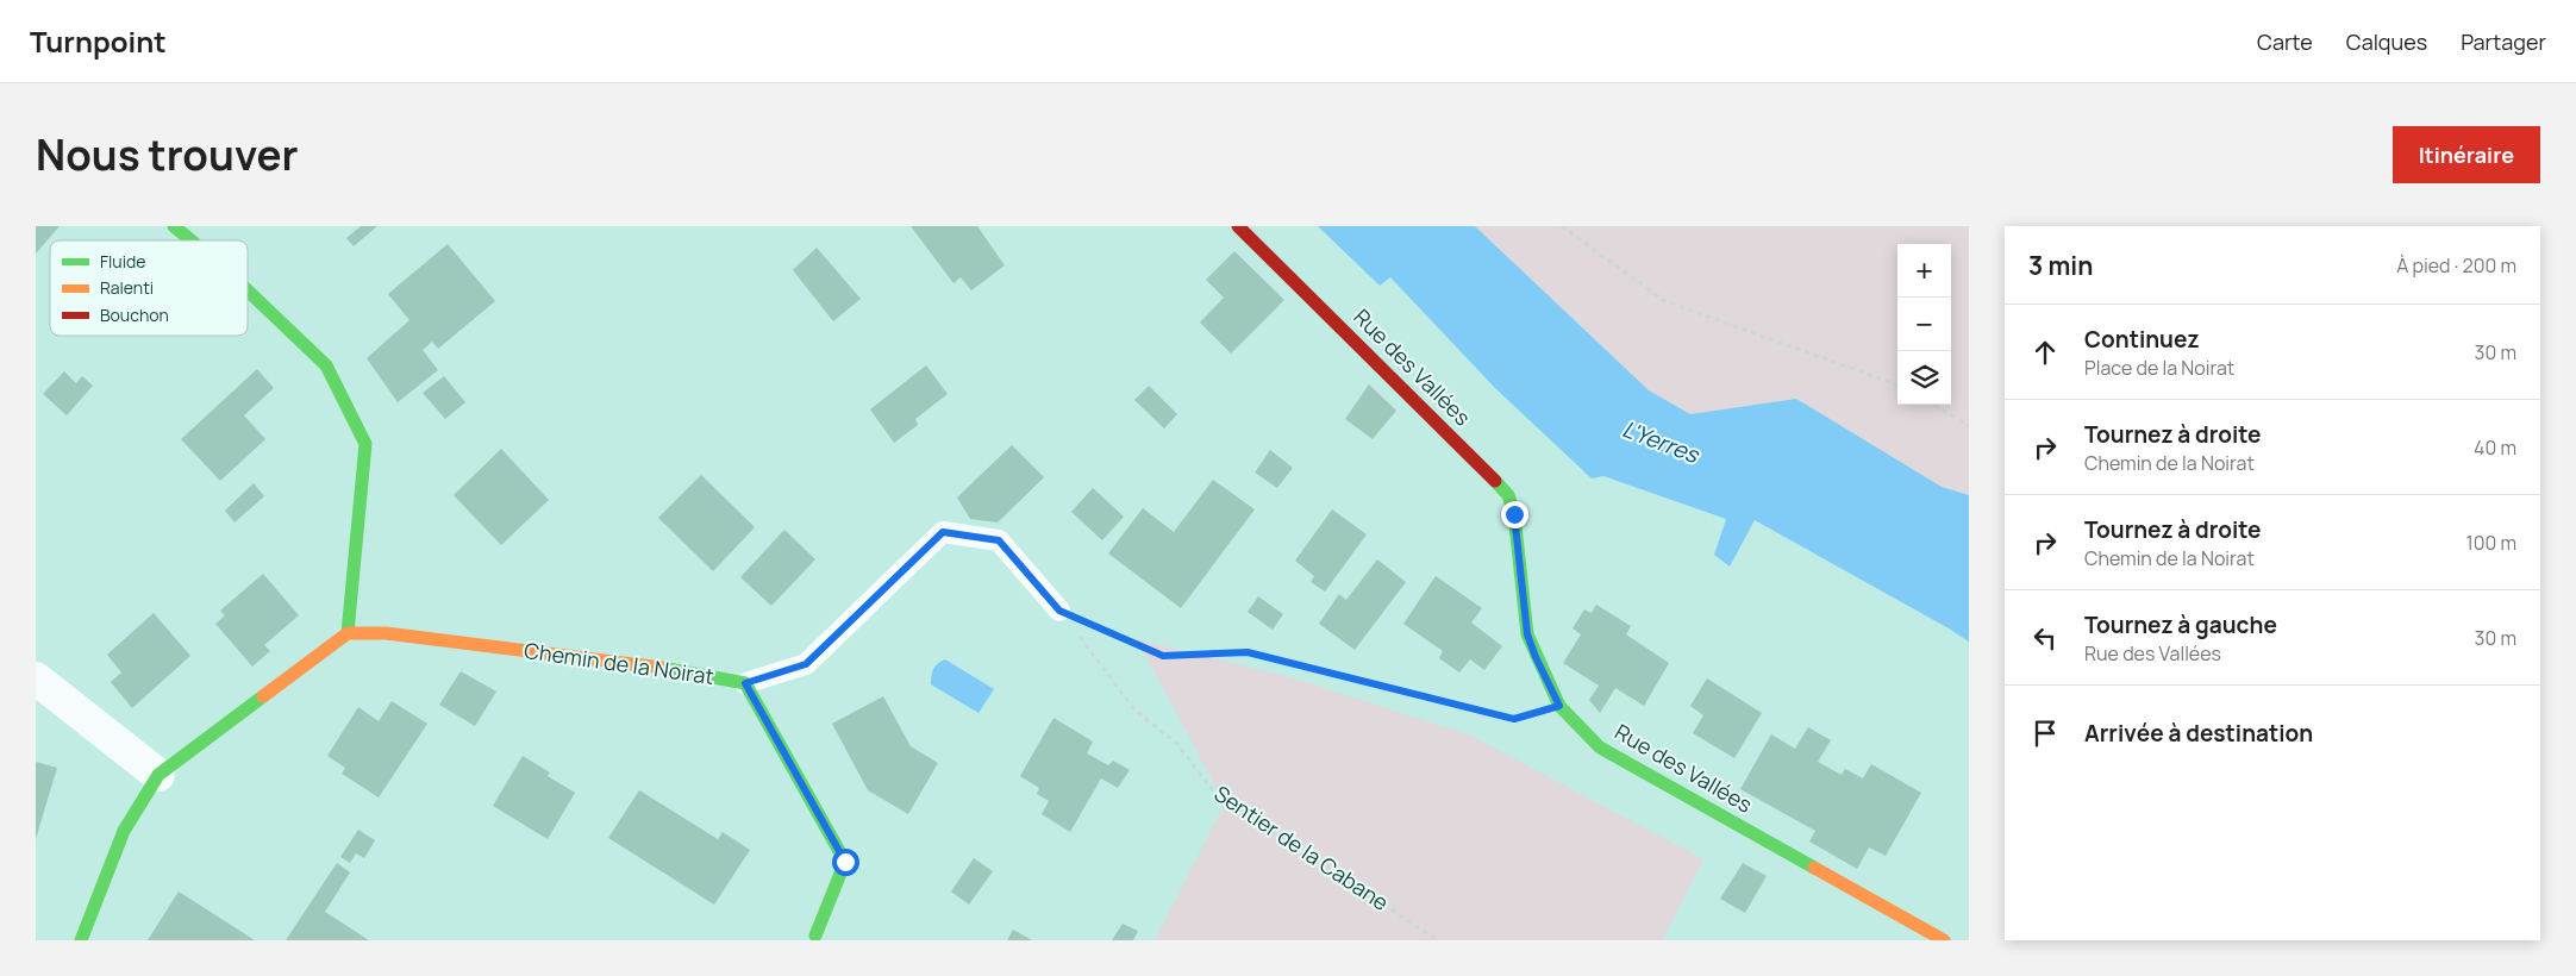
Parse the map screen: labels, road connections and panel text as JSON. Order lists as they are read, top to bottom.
{
  "streets": {
    "street": ["Rue des Vallées", "Chemin de la Noirat"],
    "path": ["Sentier de la Cabane"]
  },
  "crossings": [
    ["Chemin de la Noirat", "Sentier de la Cabane"]
  ],
  "water": ["L'Yerres"],
  "legend": ["Fluide", "Ralenti", "Bouchon"],
  "page": {
    "header": "Turnpoint",
    "nav": ["Carte", "Calques", "Partager"],
    "title": "Nous trouver",
    "buttons": "Itinéraire",
    "heading": ["3 min", "À pied · 200 m"],
    "map_buttons": ["+", "−"],
    "list": [
      ["Continuez", "Place de la Noirat", "30 m"],
      ["Tournez à droite", "Chemin de la Noirat", "40 m"],
      ["Tournez à droite", "Chemin de la Noirat", "100 m"],
      ["Tournez à gauche", "Rue des Vallées", "30 m"],
      "Arrivée à destination"
    ]
  }
}
